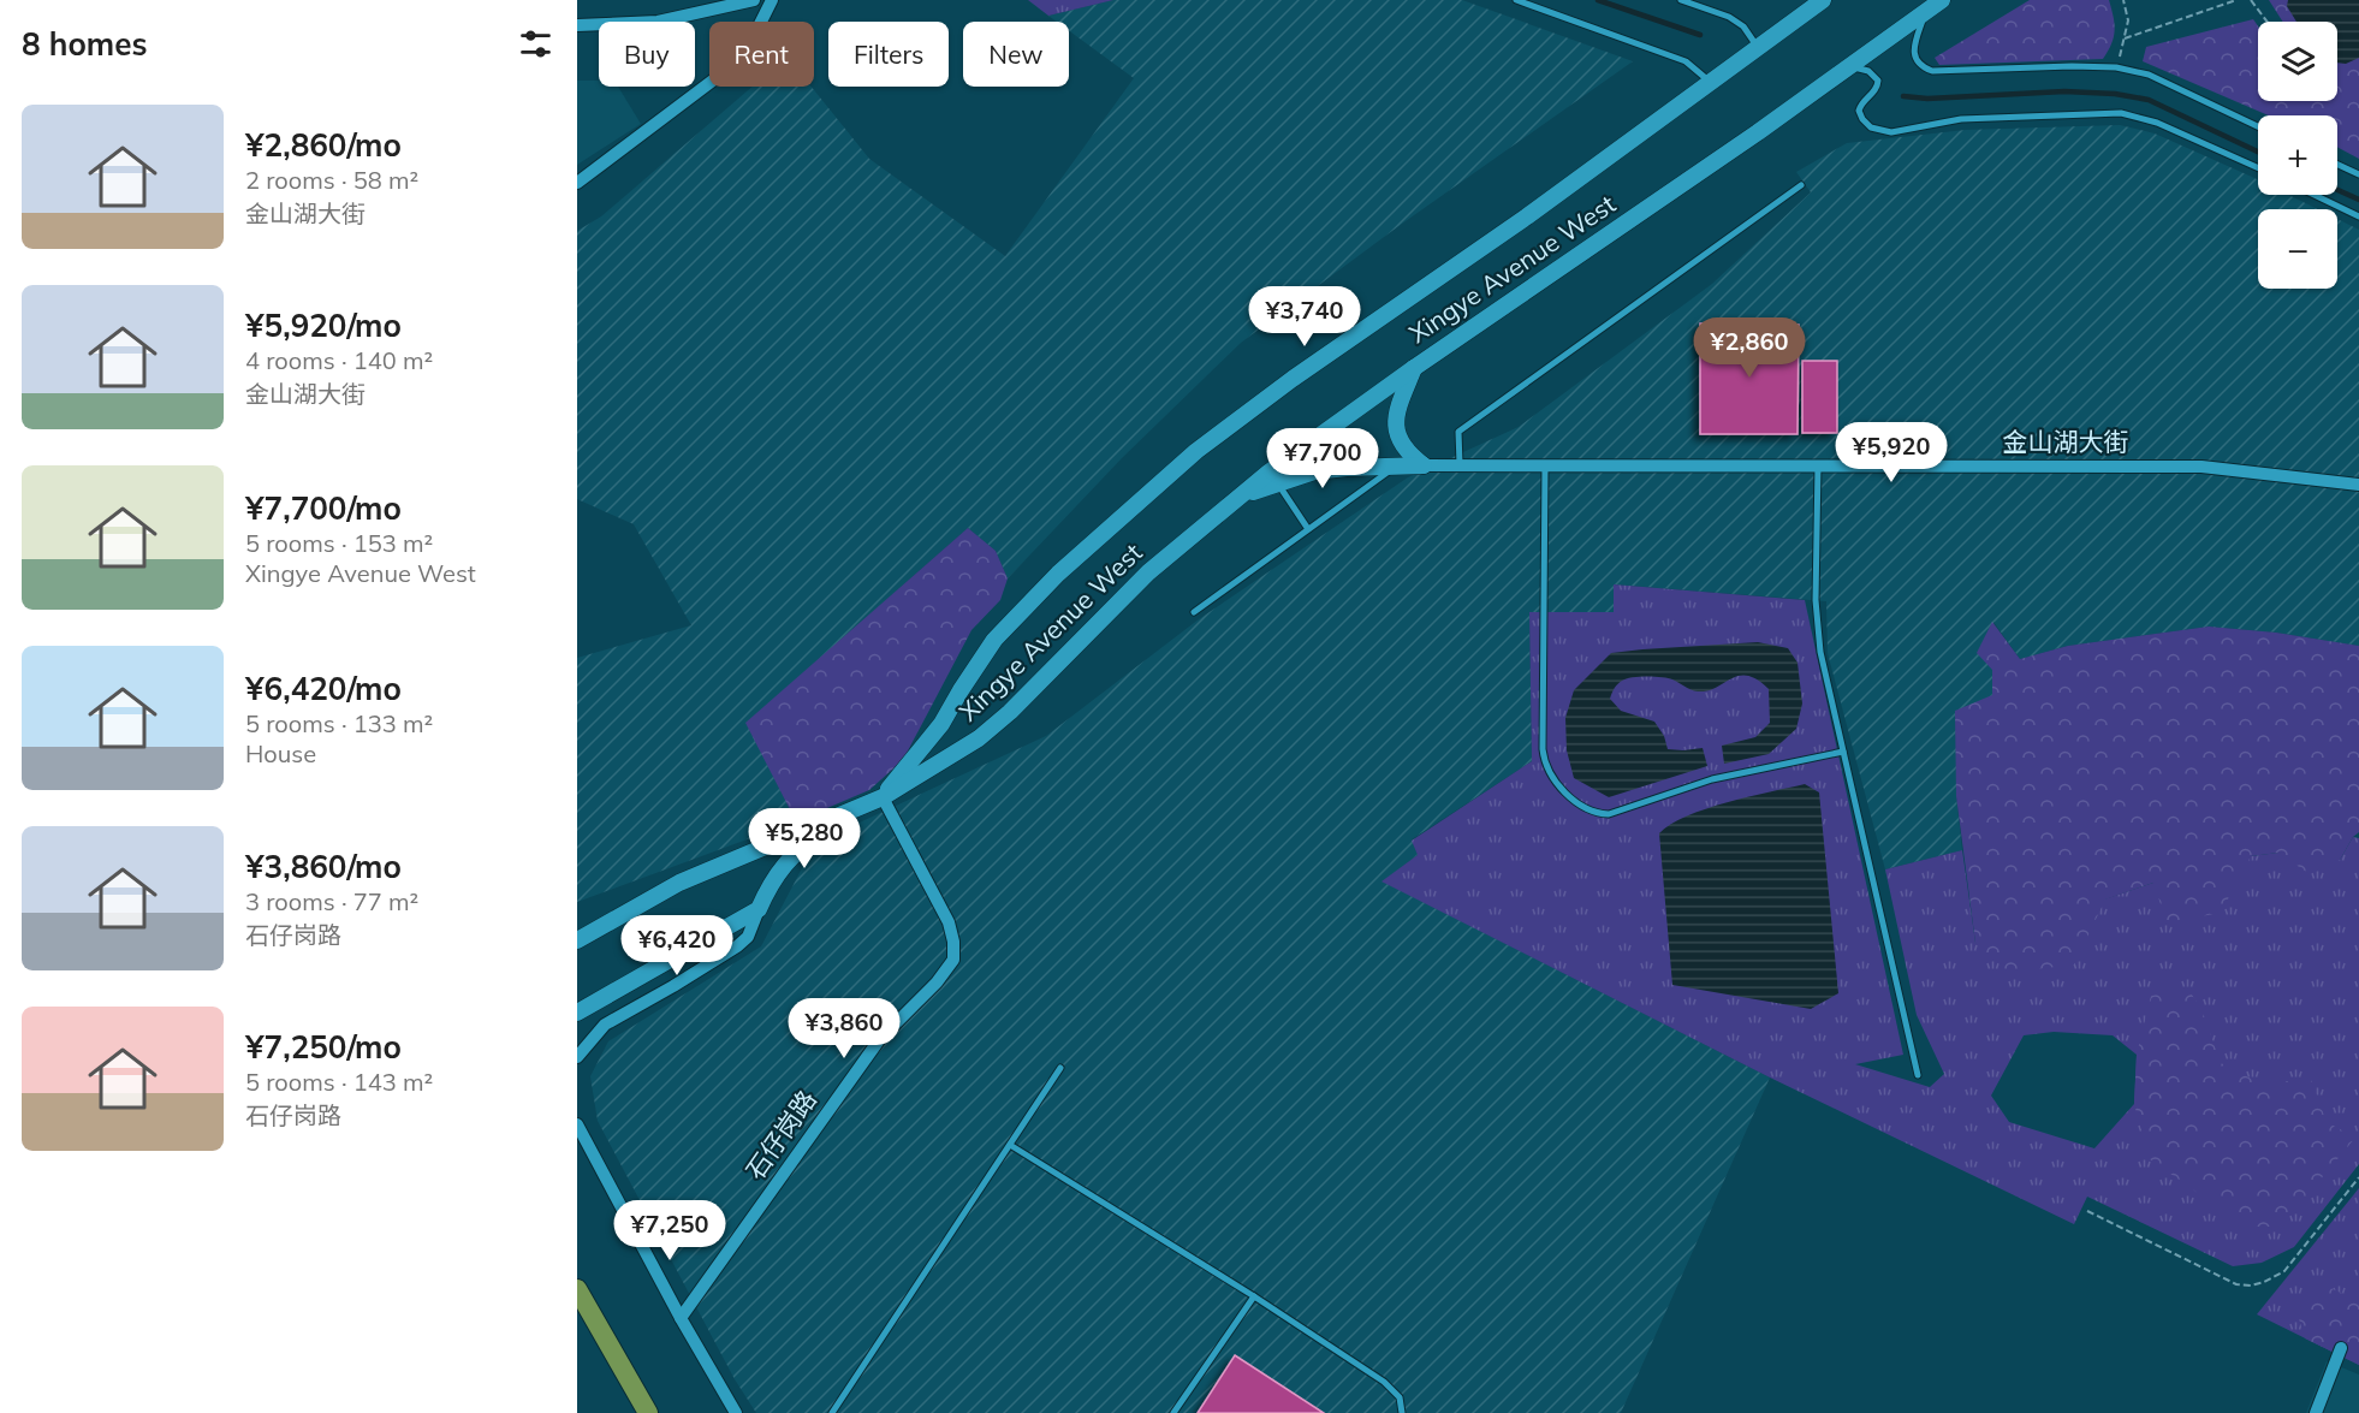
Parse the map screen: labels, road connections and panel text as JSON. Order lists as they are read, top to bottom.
{
  "streets": {
    "street": ["Xingye Avenue West", "金山湖大街", "石仔岗路"]
  },
  "crossings": [
    ["Xingye Avenue West", "石仔岗路"]
  ],
  "page": {
    "heading": "8 homes",
    "map_buttons": ["+", "−"],
    "chip": [
      "Buy",
      "Rent",
      "Filters",
      "New"
    ],
    "list": [
      {
        "name": "¥2,860/mo",
        "note": "2 rooms · 58 m² · 金山湖大街"
      },
      {
        "name": "¥5,920/mo",
        "note": "4 rooms · 140 m² · 金山湖大街"
      },
      {
        "name": "¥7,700/mo",
        "note": "5 rooms · 153 m² · Xingye Avenue West"
      },
      {
        "name": "¥6,420/mo",
        "note": "5 rooms · 133 m² · House"
      },
      {
        "name": "¥3,860/mo",
        "note": "3 rooms · 77 m² · 石仔岗路"
      },
      {
        "name": "¥7,250/mo",
        "note": "5 rooms · 143 m² · 石仔岗路"
      }
    ],
    "price": [
      "¥3,740",
      "¥2,860",
      "¥5,920",
      "¥7,700",
      "¥5,280",
      "¥6,420",
      "¥3,860",
      "¥7,250"
    ]
  }
}
